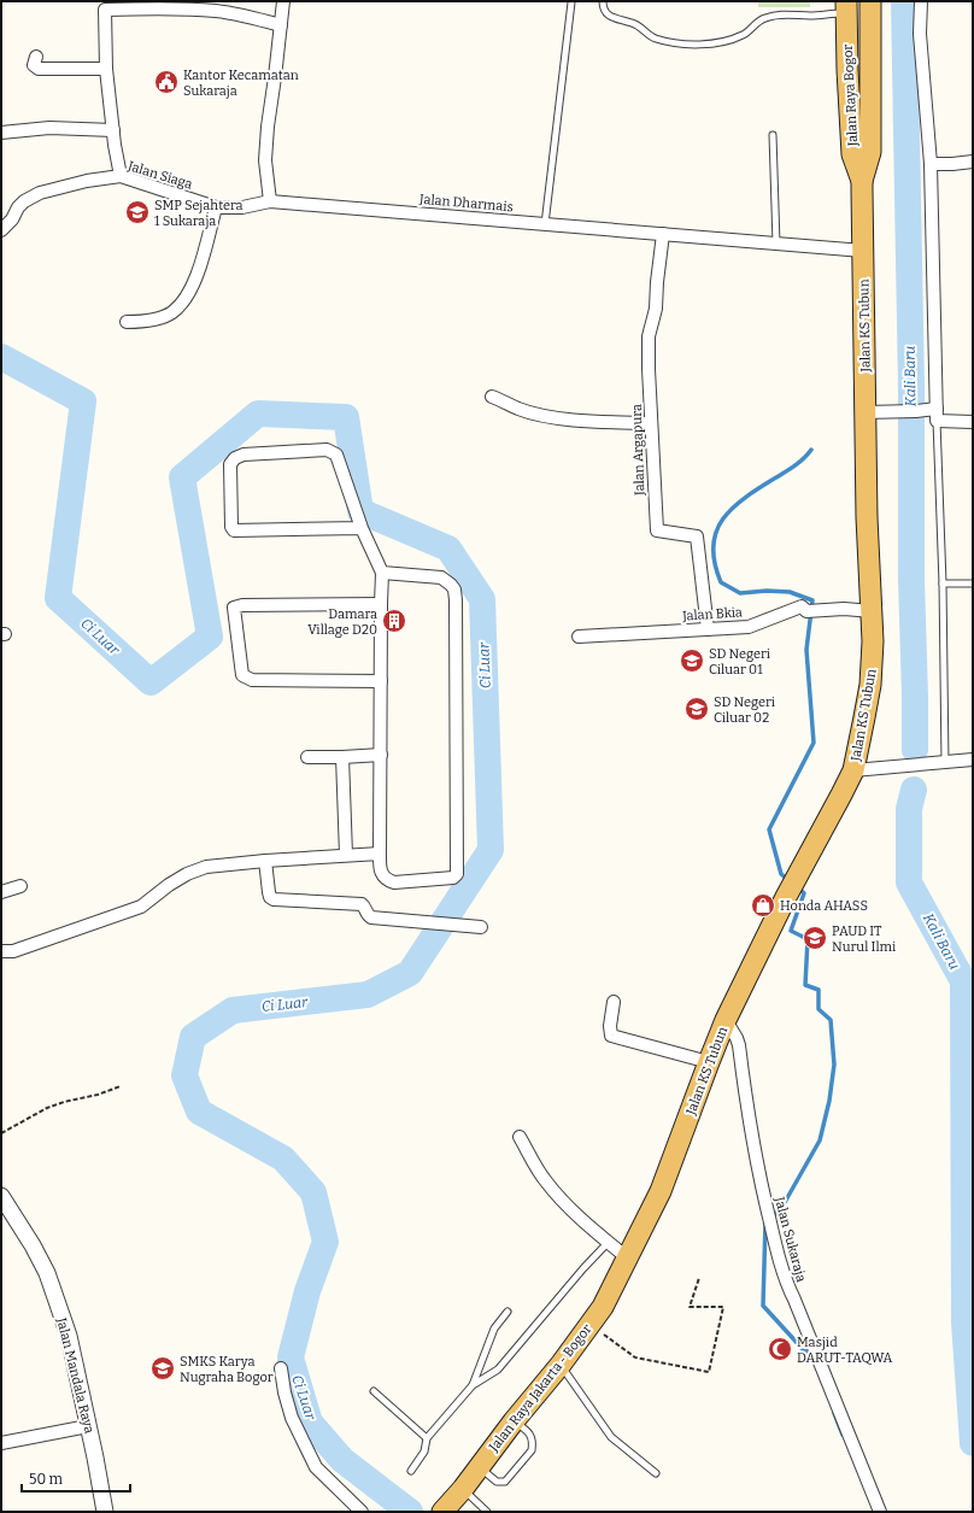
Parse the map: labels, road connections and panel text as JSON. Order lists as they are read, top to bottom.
{
  "streets": {
    "highway": ["Jalan Raya Bogor", "Jalan KS Tubun", "Jalan Raya Jakarta - Bogor"],
    "street": [
      "Jalan Siaga",
      "Jalan Dharmais",
      "Jalan Argapura",
      "Jalan Bkia",
      "Jalan Sukaraja",
      "Jalan Mandala Raya"
    ]
  },
  "crossings": [
    ["Jalan Raya Bogor", "Jalan KS Tubun"],
    ["Jalan Siaga", "Jalan Dharmais"],
    ["Jalan Dharmais", "Jalan KS Tubun"],
    ["Jalan Dharmais", "Jalan Argapura"],
    ["Jalan KS Tubun", "Jalan Bkia"],
    ["Jalan KS Tubun", "Jalan Sukaraja"],
    ["Jalan KS Tubun", "Jalan Raya Jakarta - Bogor"],
    ["Jalan Argapura", "Jalan Bkia"]
  ],
  "water": ["Kali Baru", "Ci Luar"],
  "places": {
    "public building": ["Kantor Kecamatan Sukaraja"],
    "school or university": [
      "SMP Sejahtera 1 Sukaraja",
      "SD Negeri Ciluar 01",
      "SD Negeri Ciluar 02",
      "PAUD IT Nurul Ilmi",
      "SMKS Karya Nugraha Bogor"
    ],
    "building": ["Damara Village D20"],
    "shop": ["Honda AHASS"],
    "mosque": ["Masjid DARUT-TAQWA"]
  },
  "scale_bar": "50 m"
}
